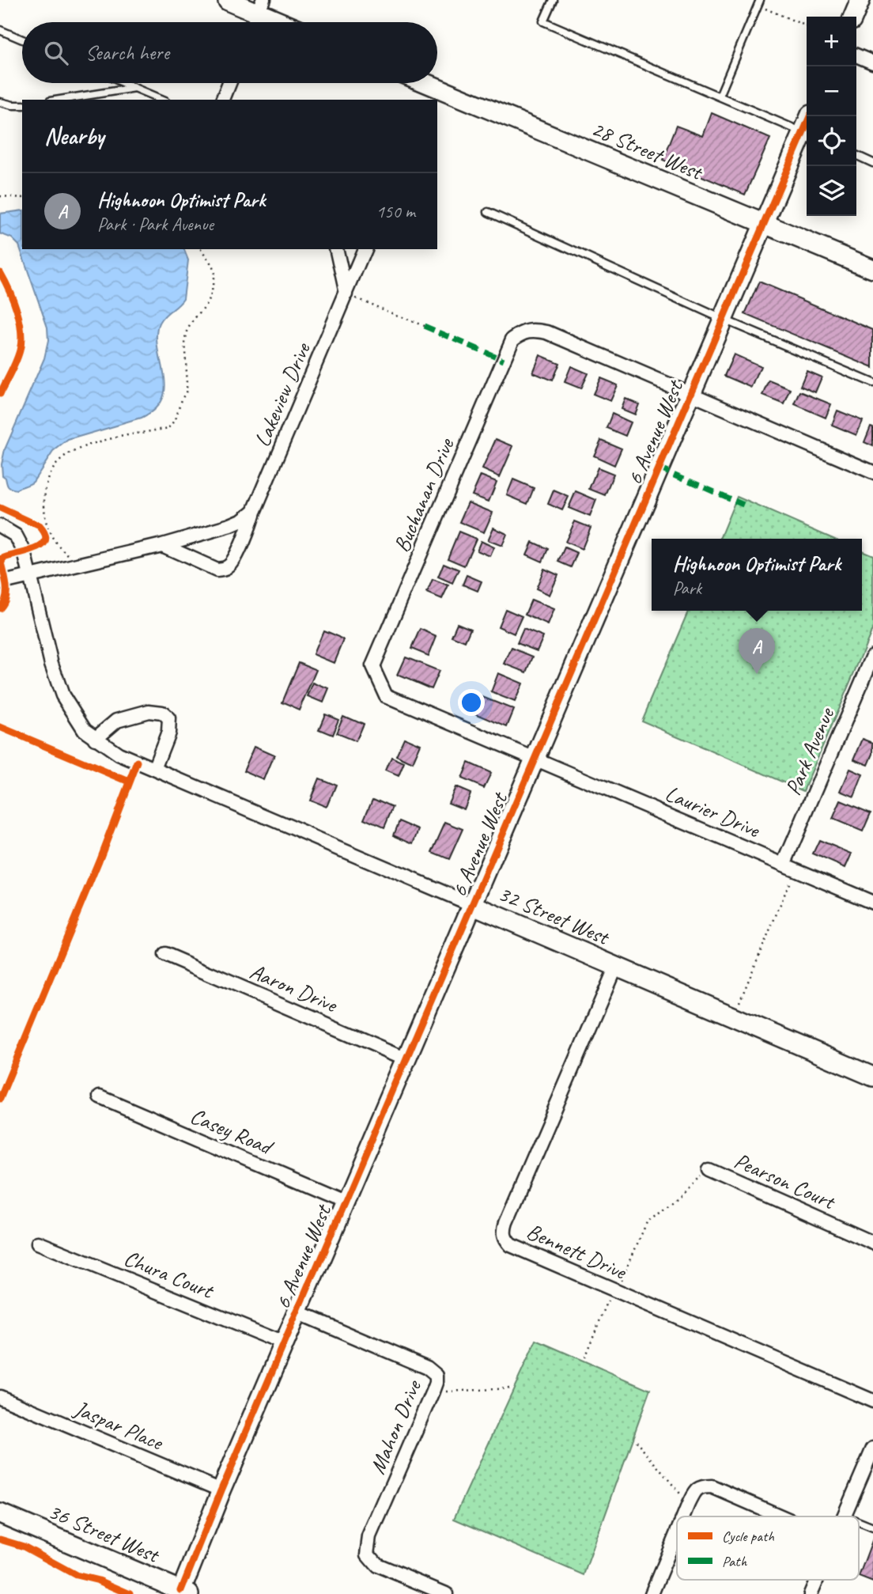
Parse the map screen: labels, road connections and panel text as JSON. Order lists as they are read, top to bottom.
{
  "streets": {
    "street": [
      "28 Street West",
      "Lakeview Drive",
      "6 Avenue West",
      "Buchanan Drive",
      "Park Avenue",
      "Laurier Drive",
      "32 Street West",
      "Aaron Drive",
      "Casey Road",
      "Pearson Court",
      "Bennett Drive",
      "Chura Court",
      "Jaspar Place",
      "Mahon Drive",
      "36 Street West"
    ]
  },
  "crossings": [
    ["28 Street West", "6 Avenue West"],
    ["6 Avenue West", "Buchanan Drive"],
    ["6 Avenue West", "Laurier Drive"],
    ["6 Avenue West", "32 Street West"],
    ["6 Avenue West", "Aaron Drive"],
    ["6 Avenue West", "Casey Road"],
    ["6 Avenue West", "Chura Court"],
    ["6 Avenue West", "Jaspar Place"],
    ["6 Avenue West", "Mahon Drive"],
    ["6 Avenue West", "36 Street West"],
    ["Buchanan Drive", "Laurier Drive"],
    ["Park Avenue", "Laurier Drive"],
    ["32 Street West", "Bennett Drive"]
  ],
  "legend": ["Cycle path", "Path"],
  "page": {
    "map_buttons": ["+", "−"],
    "search": "Search here",
    "heading": "Nearby",
    "list": [
      {
        "mark": "A",
        "name": "Highnoon Optimist Park",
        "note": "Park · Park Avenue",
        "value": "150 m"
      }
    ],
    "popup": ["Highnoon Optimist Park", "Park"],
    "pins": "A"
  }
}
